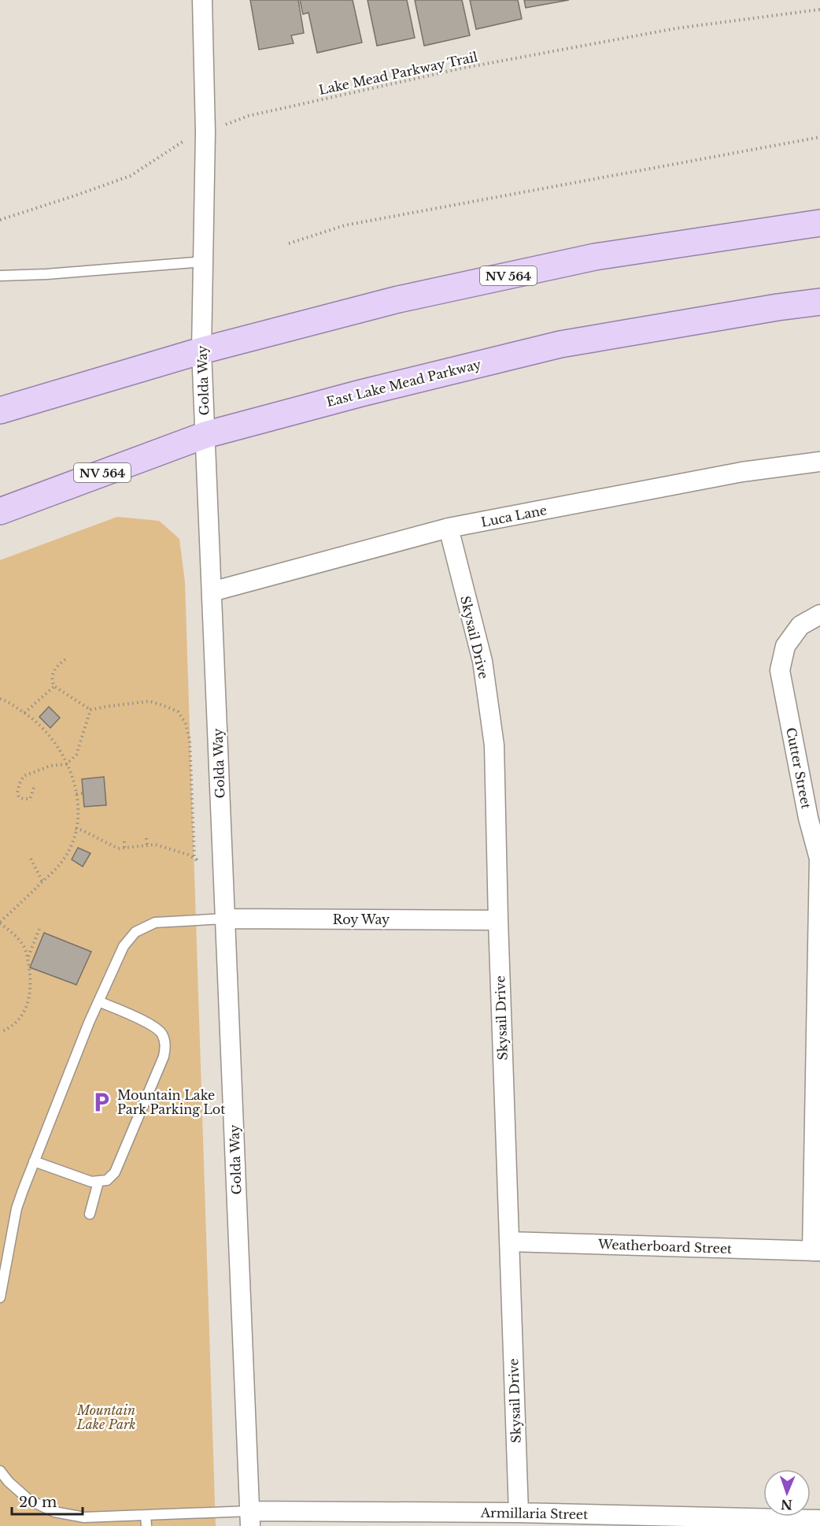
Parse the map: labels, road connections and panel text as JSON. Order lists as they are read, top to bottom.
{
  "streets": {
    "main road": ["NV 564", "East Lake Mead Parkway"],
    "street": [
      "Golda Way",
      "Luca Lane",
      "Skysail Drive",
      "Cutter Street",
      "Roy Way",
      "Weatherboard Street",
      "Armillaria Street"
    ],
    "path": ["Lake Mead Parkway Trail"]
  },
  "crossings": [
    ["Lake Mead Parkway Trail", "Golda Way"],
    ["NV 564", "Golda Way"],
    ["Golda Way", "East Lake Mead Parkway"],
    ["Golda Way", "Luca Lane"],
    ["Golda Way", "Roy Way"],
    ["Golda Way", "Armillaria Street"],
    ["Luca Lane", "Skysail Drive"],
    ["Skysail Drive", "Roy Way"],
    ["Skysail Drive", "Weatherboard Street"],
    ["Skysail Drive", "Armillaria Street"],
    ["Cutter Street", "Weatherboard Street"]
  ],
  "parks": ["Mountain Lake Park"],
  "places": {
    "parking": ["Mountain Lake Park Parking Lot"]
  },
  "scale_bar": "20 m",
  "north": "bottom"
}
